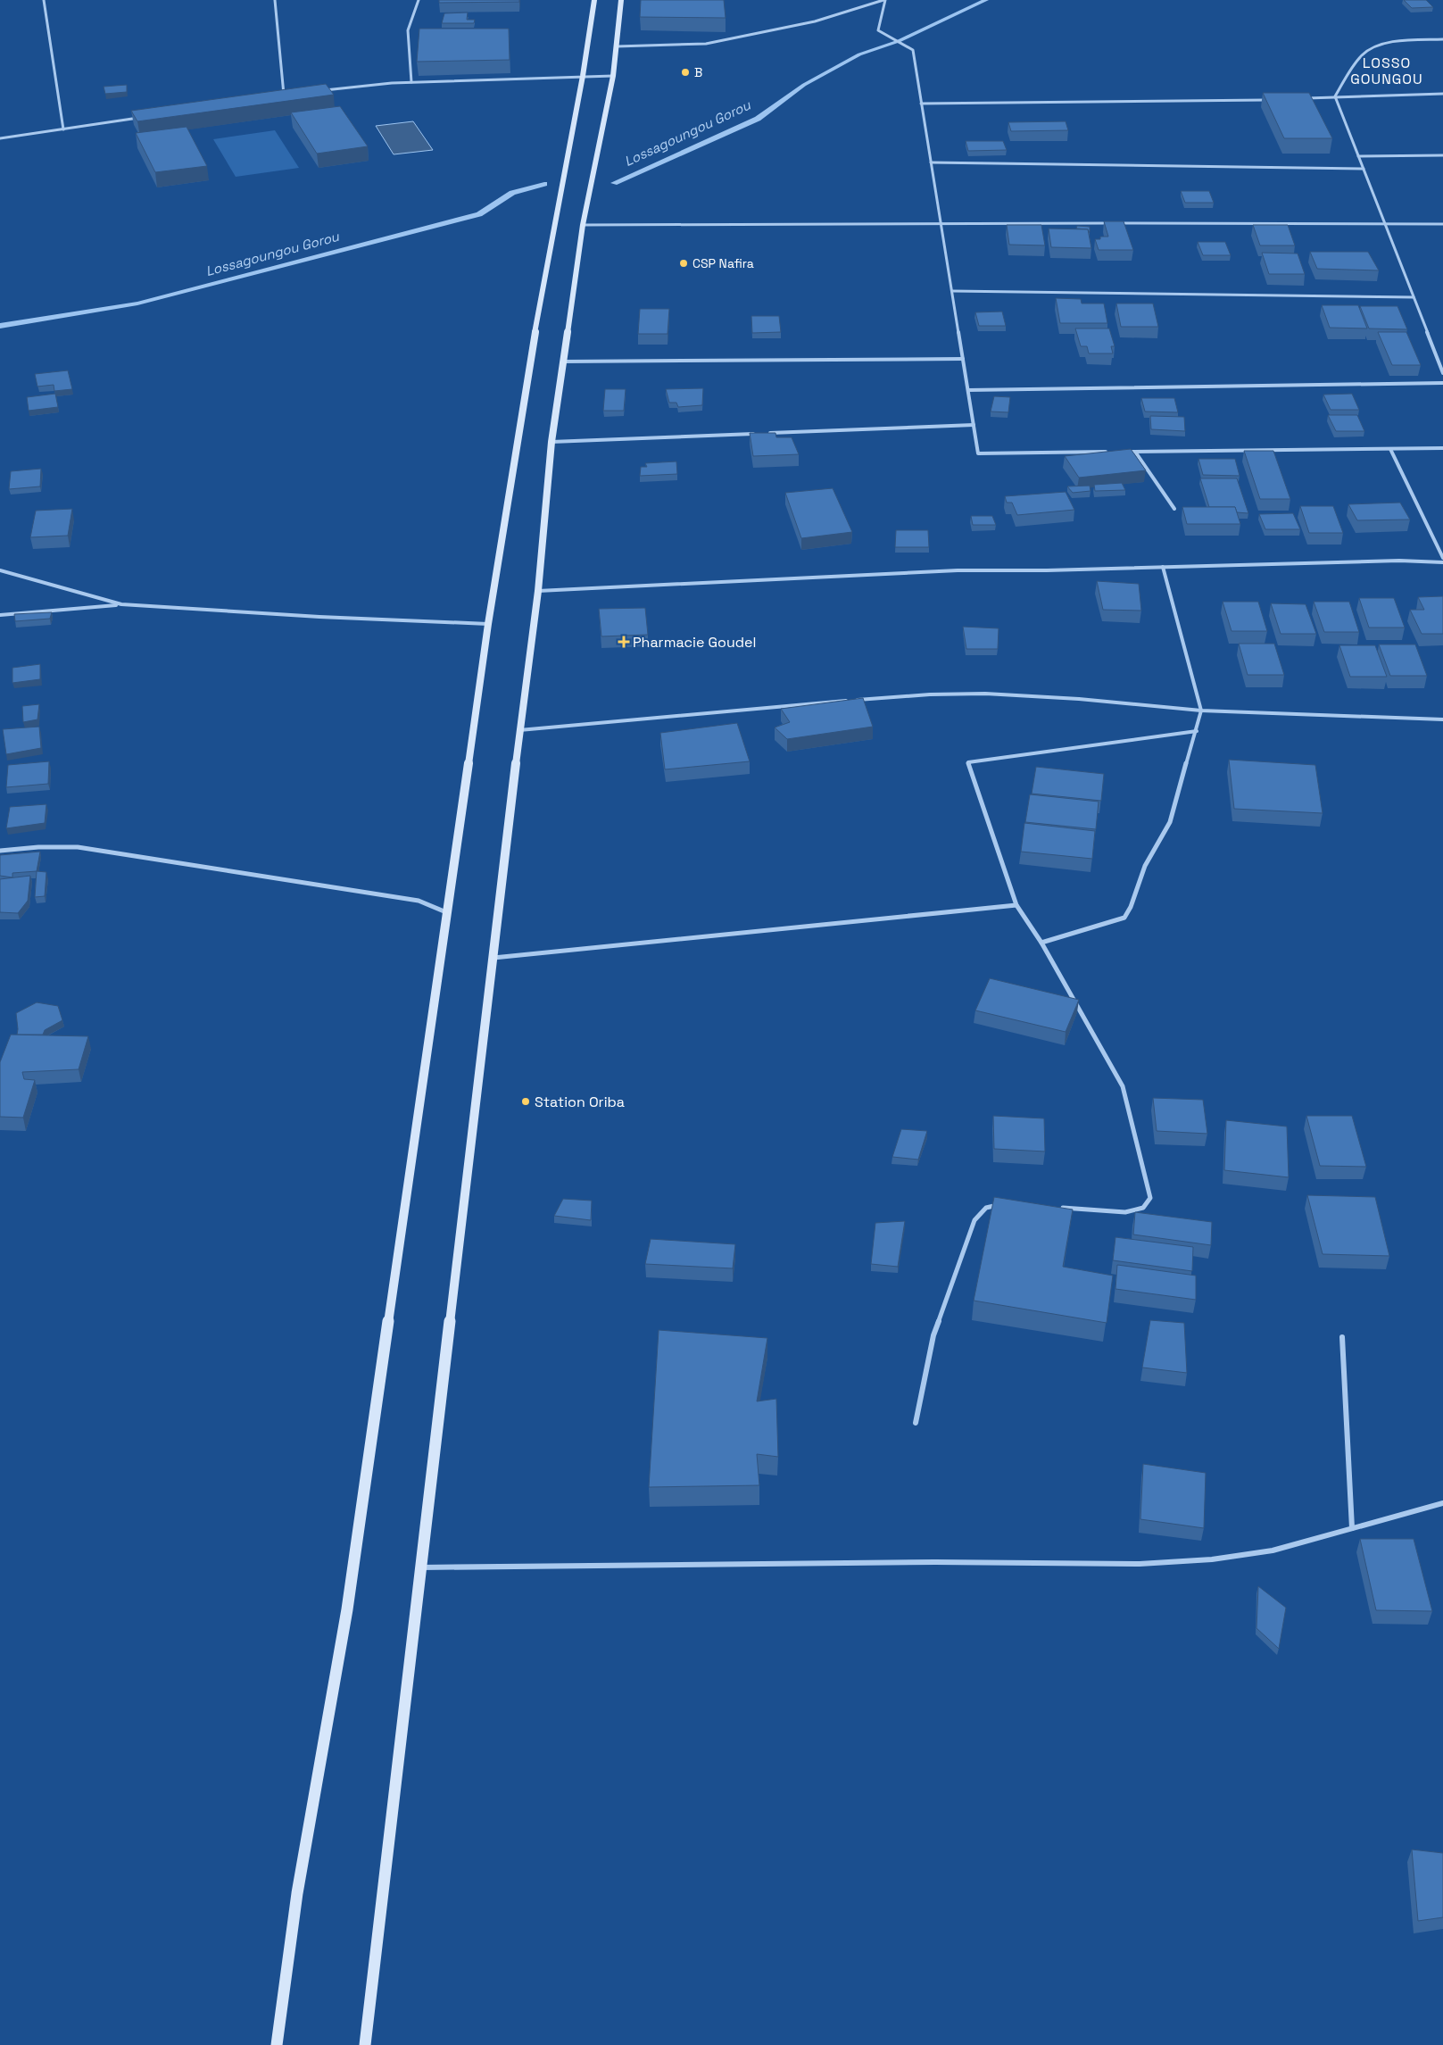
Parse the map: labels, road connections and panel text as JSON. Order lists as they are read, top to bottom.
{
  "districts": ["LOSSO GOUNGOU"],
  "water": ["Lossagoungou Gorou"],
  "places": {
    "other": ["B", "CSP Nafira", "Station Oriba"],
    "health": ["Pharmacie Goudel"]
  }
}
